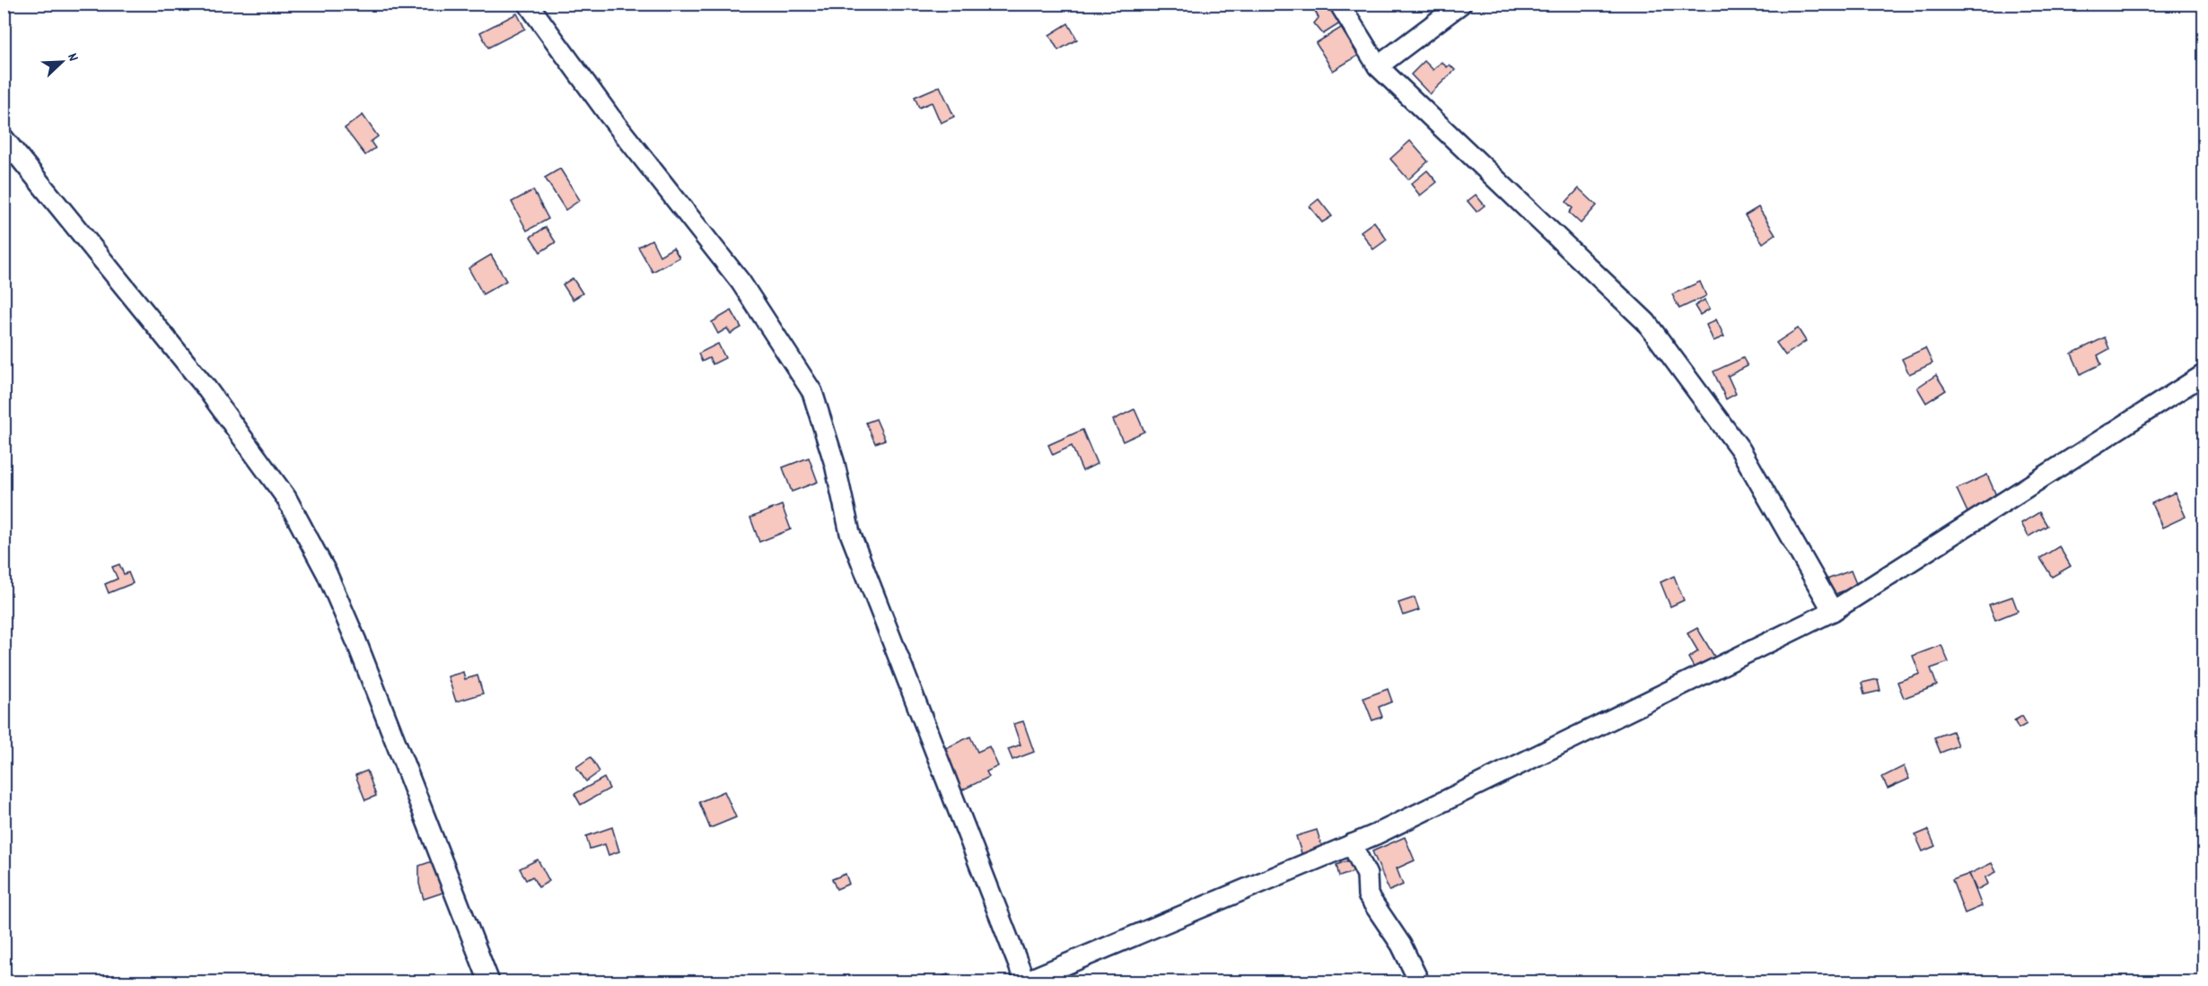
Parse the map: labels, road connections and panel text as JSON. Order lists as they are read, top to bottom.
{
  "north": "top right"
}
